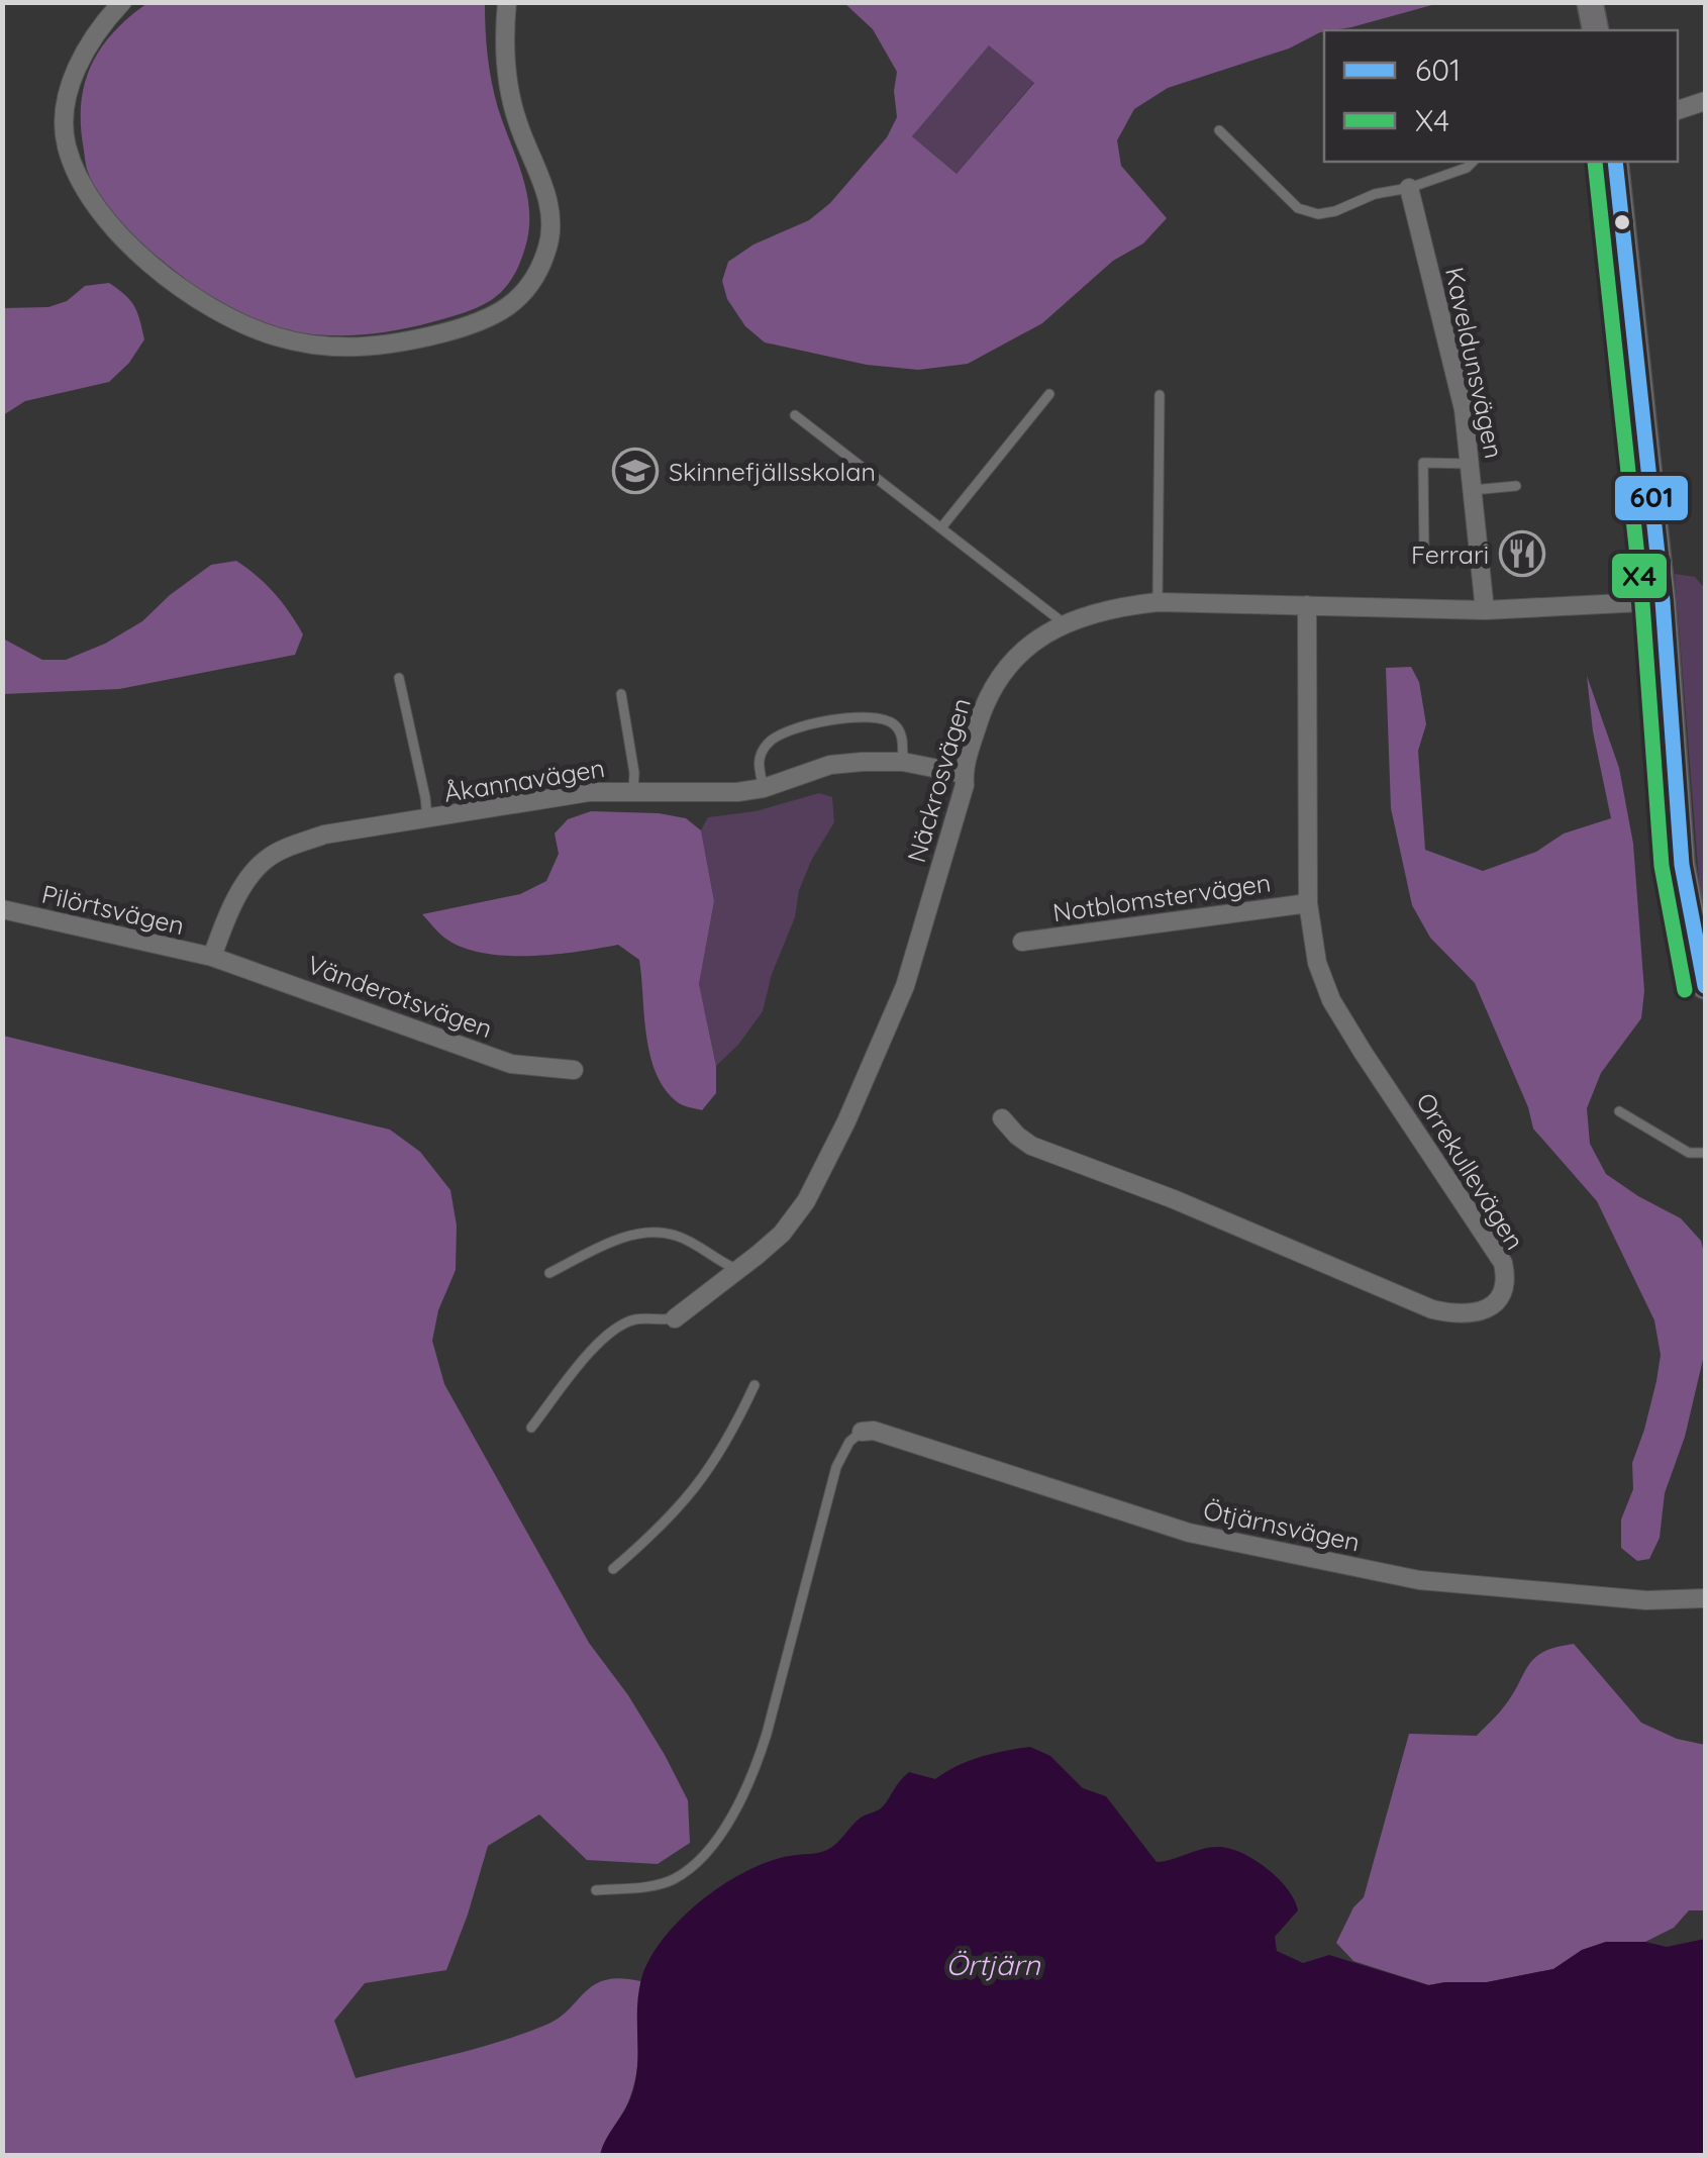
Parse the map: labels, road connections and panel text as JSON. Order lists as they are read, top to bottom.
{
  "streets": {
    "street": [
      "Kaveldunsvägen",
      "Åkannavägen",
      "Näckrosvägen",
      "Notblomstervägen",
      "Pilörtsvägen",
      "Vänderotsvägen",
      "Orrekullevägen",
      "Ötjärnsvägen"
    ]
  },
  "crossings": [
    ["Kaveldunsvägen", "Näckrosvägen"],
    ["Åkannavägen", "Näckrosvägen"],
    ["Åkannavägen", "Pilörtsvägen"],
    ["Åkannavägen", "Vänderotsvägen"],
    ["Näckrosvägen", "Orrekullevägen"],
    ["Notblomstervägen", "Orrekullevägen"],
    ["Pilörtsvägen", "Vänderotsvägen"]
  ],
  "water": ["Örtjärn"],
  "places": {
    "school or university": ["Skinnefjällsskolan"],
    "restaurant": ["Ferrari"]
  },
  "lines": ["transit line 601", "transit line X4"],
  "legend": ["601", "X4"]
}
